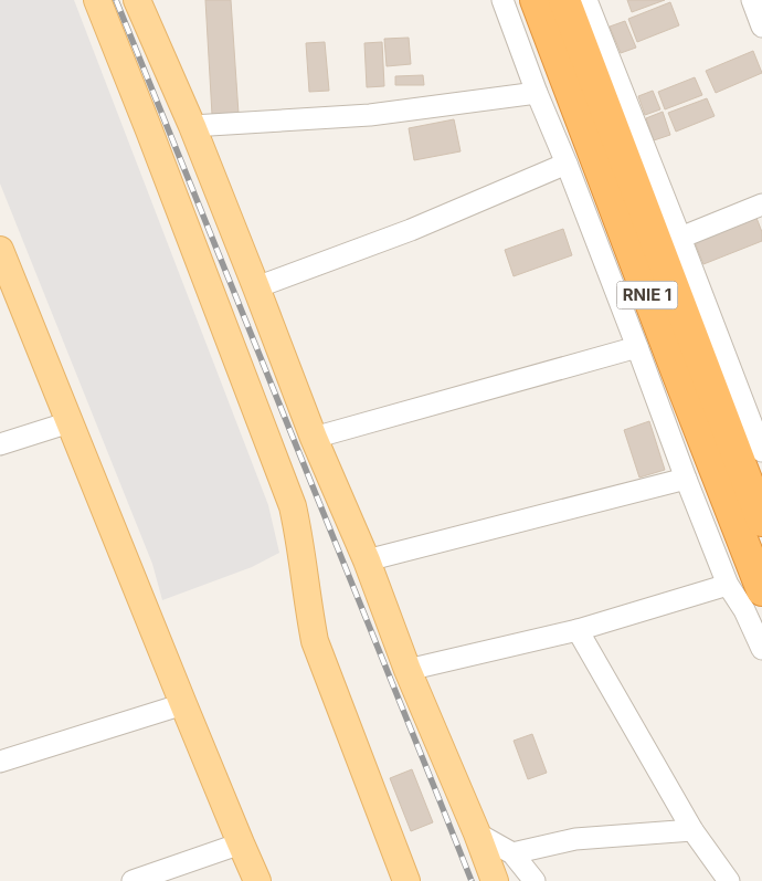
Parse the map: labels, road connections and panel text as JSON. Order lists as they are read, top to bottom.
{
  "streets": {
    "highway": ["RNIE 1"]
  }
}
